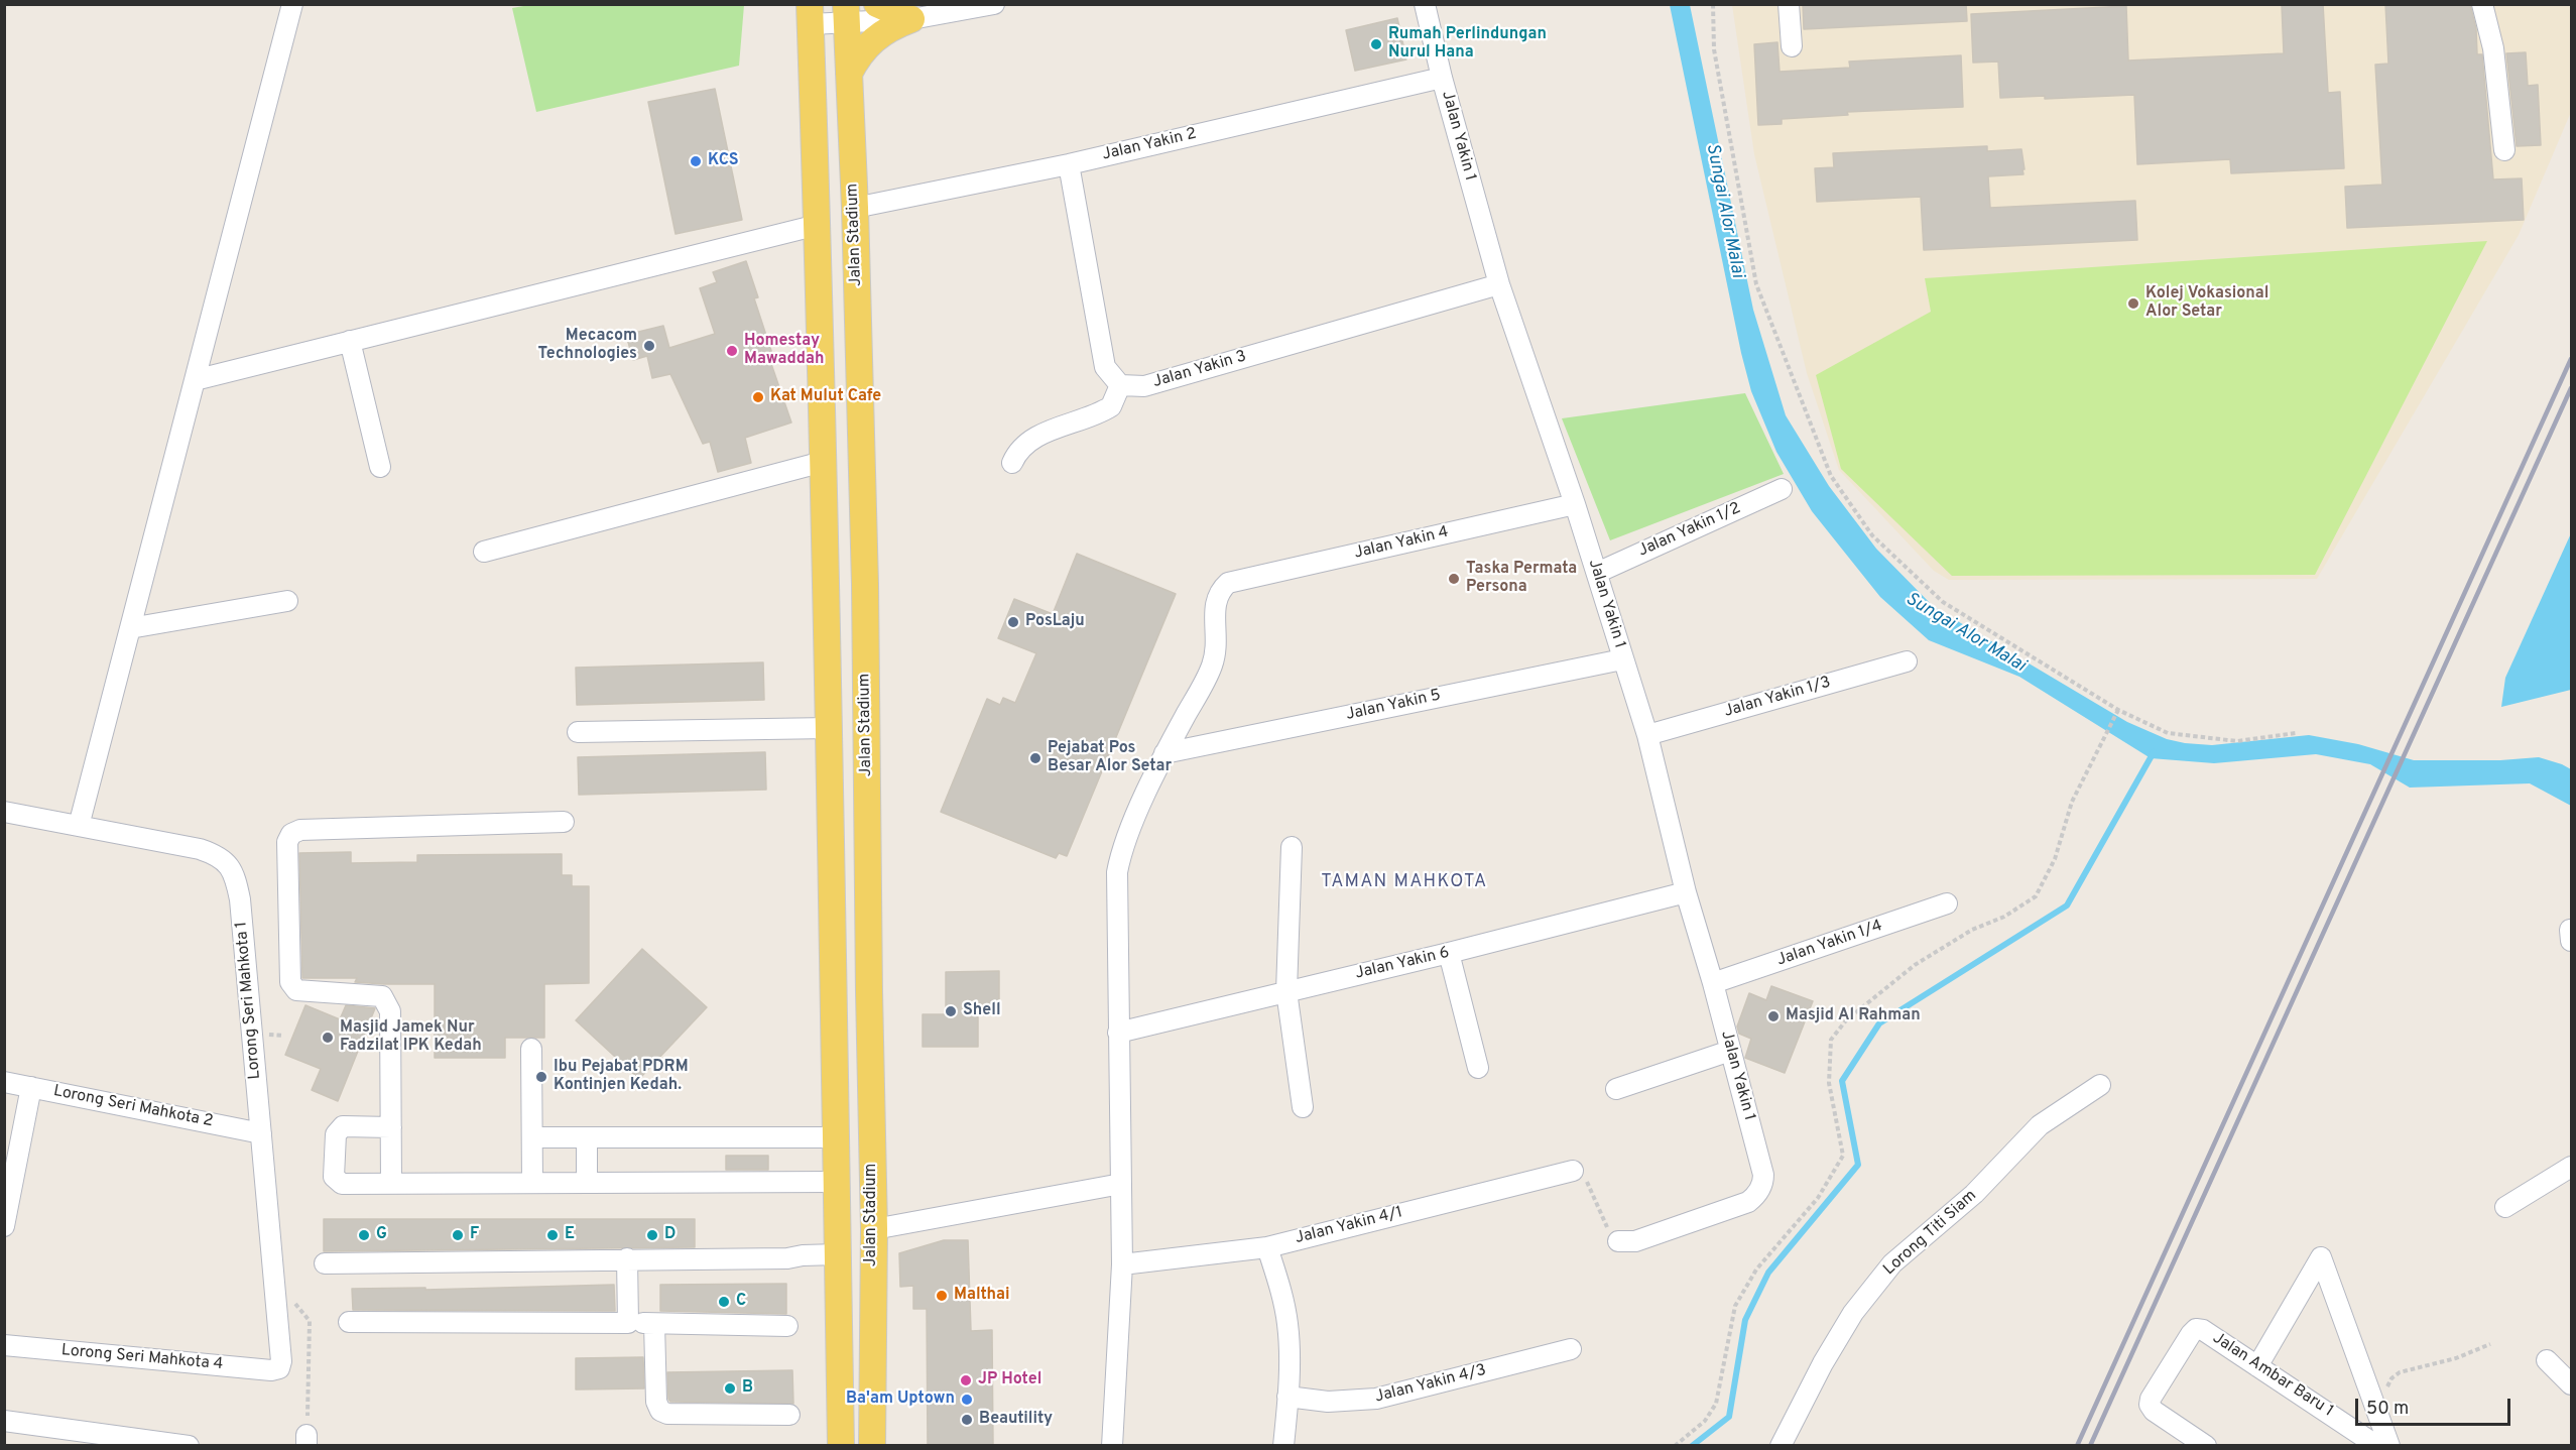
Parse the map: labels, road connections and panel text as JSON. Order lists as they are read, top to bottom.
{
  "streets": {
    "main road": ["Jalan Stadium"],
    "street": [
      "Jalan Yakin 1",
      "Jalan Yakin 2",
      "Jalan Yakin 3",
      "Jalan Yakin 1/2",
      "Jalan Yakin 4",
      "Jalan Yakin 1/3",
      "Jalan Yakin 5",
      "Jalan Yakin 1/4",
      "Jalan Yakin 6",
      "Lorong Seri Mahkota 1",
      "Lorong Seri Mahkota 2",
      "Jalan Yakin 4/1",
      "Lorong Titi Siam",
      "Lorong Seri Mahkota 4",
      "Jalan Ambar Baru 1",
      "Jalan Yakin 4/3"
    ]
  },
  "crossings": [
    ["Jalan Yakin 1", "Jalan Yakin 2"],
    ["Jalan Yakin 1", "Jalan Yakin 3"],
    ["Jalan Yakin 1", "Jalan Yakin 1/2"],
    ["Jalan Yakin 1", "Jalan Yakin 4"],
    ["Jalan Yakin 1", "Jalan Yakin 1/3"],
    ["Jalan Yakin 1", "Jalan Yakin 5"],
    ["Jalan Yakin 1", "Jalan Yakin 1/4"],
    ["Jalan Yakin 1", "Jalan Yakin 6"],
    ["Jalan Yakin 2", "Jalan Stadium"],
    ["Jalan Yakin 4", "Jalan Yakin 5"],
    ["Lorong Seri Mahkota 1", "Lorong Seri Mahkota 2"],
    ["Lorong Seri Mahkota 1", "Lorong Seri Mahkota 4"]
  ],
  "districts": ["TAMAN MAHKOTA"],
  "water": ["Sungai Alor Malai"],
  "places": [
    "Rumah Perlindungan Nurul Hana",
    "KCS",
    "Kolej Vokasional Alor Setar",
    "Mecacom Technologies",
    "Homestay Mawaddah",
    "Kat Mulut Cafe",
    "Taska Permata Persona",
    "PosLaju",
    "Pejabat Pos Besar Alor Setar",
    "Shell",
    "Masjid Al Rahman",
    "Masjid Jamek Nur Fadzilat IPK Kedah",
    "Ibu Pejabat PDRM Kontinjen Kedah.",
    "G",
    "F",
    "E",
    "D",
    "Malthai",
    "C",
    "JP Hotel",
    "B",
    "Ba'am Uptown",
    "Beautility"
  ],
  "scale_bar": "50 m"
}
